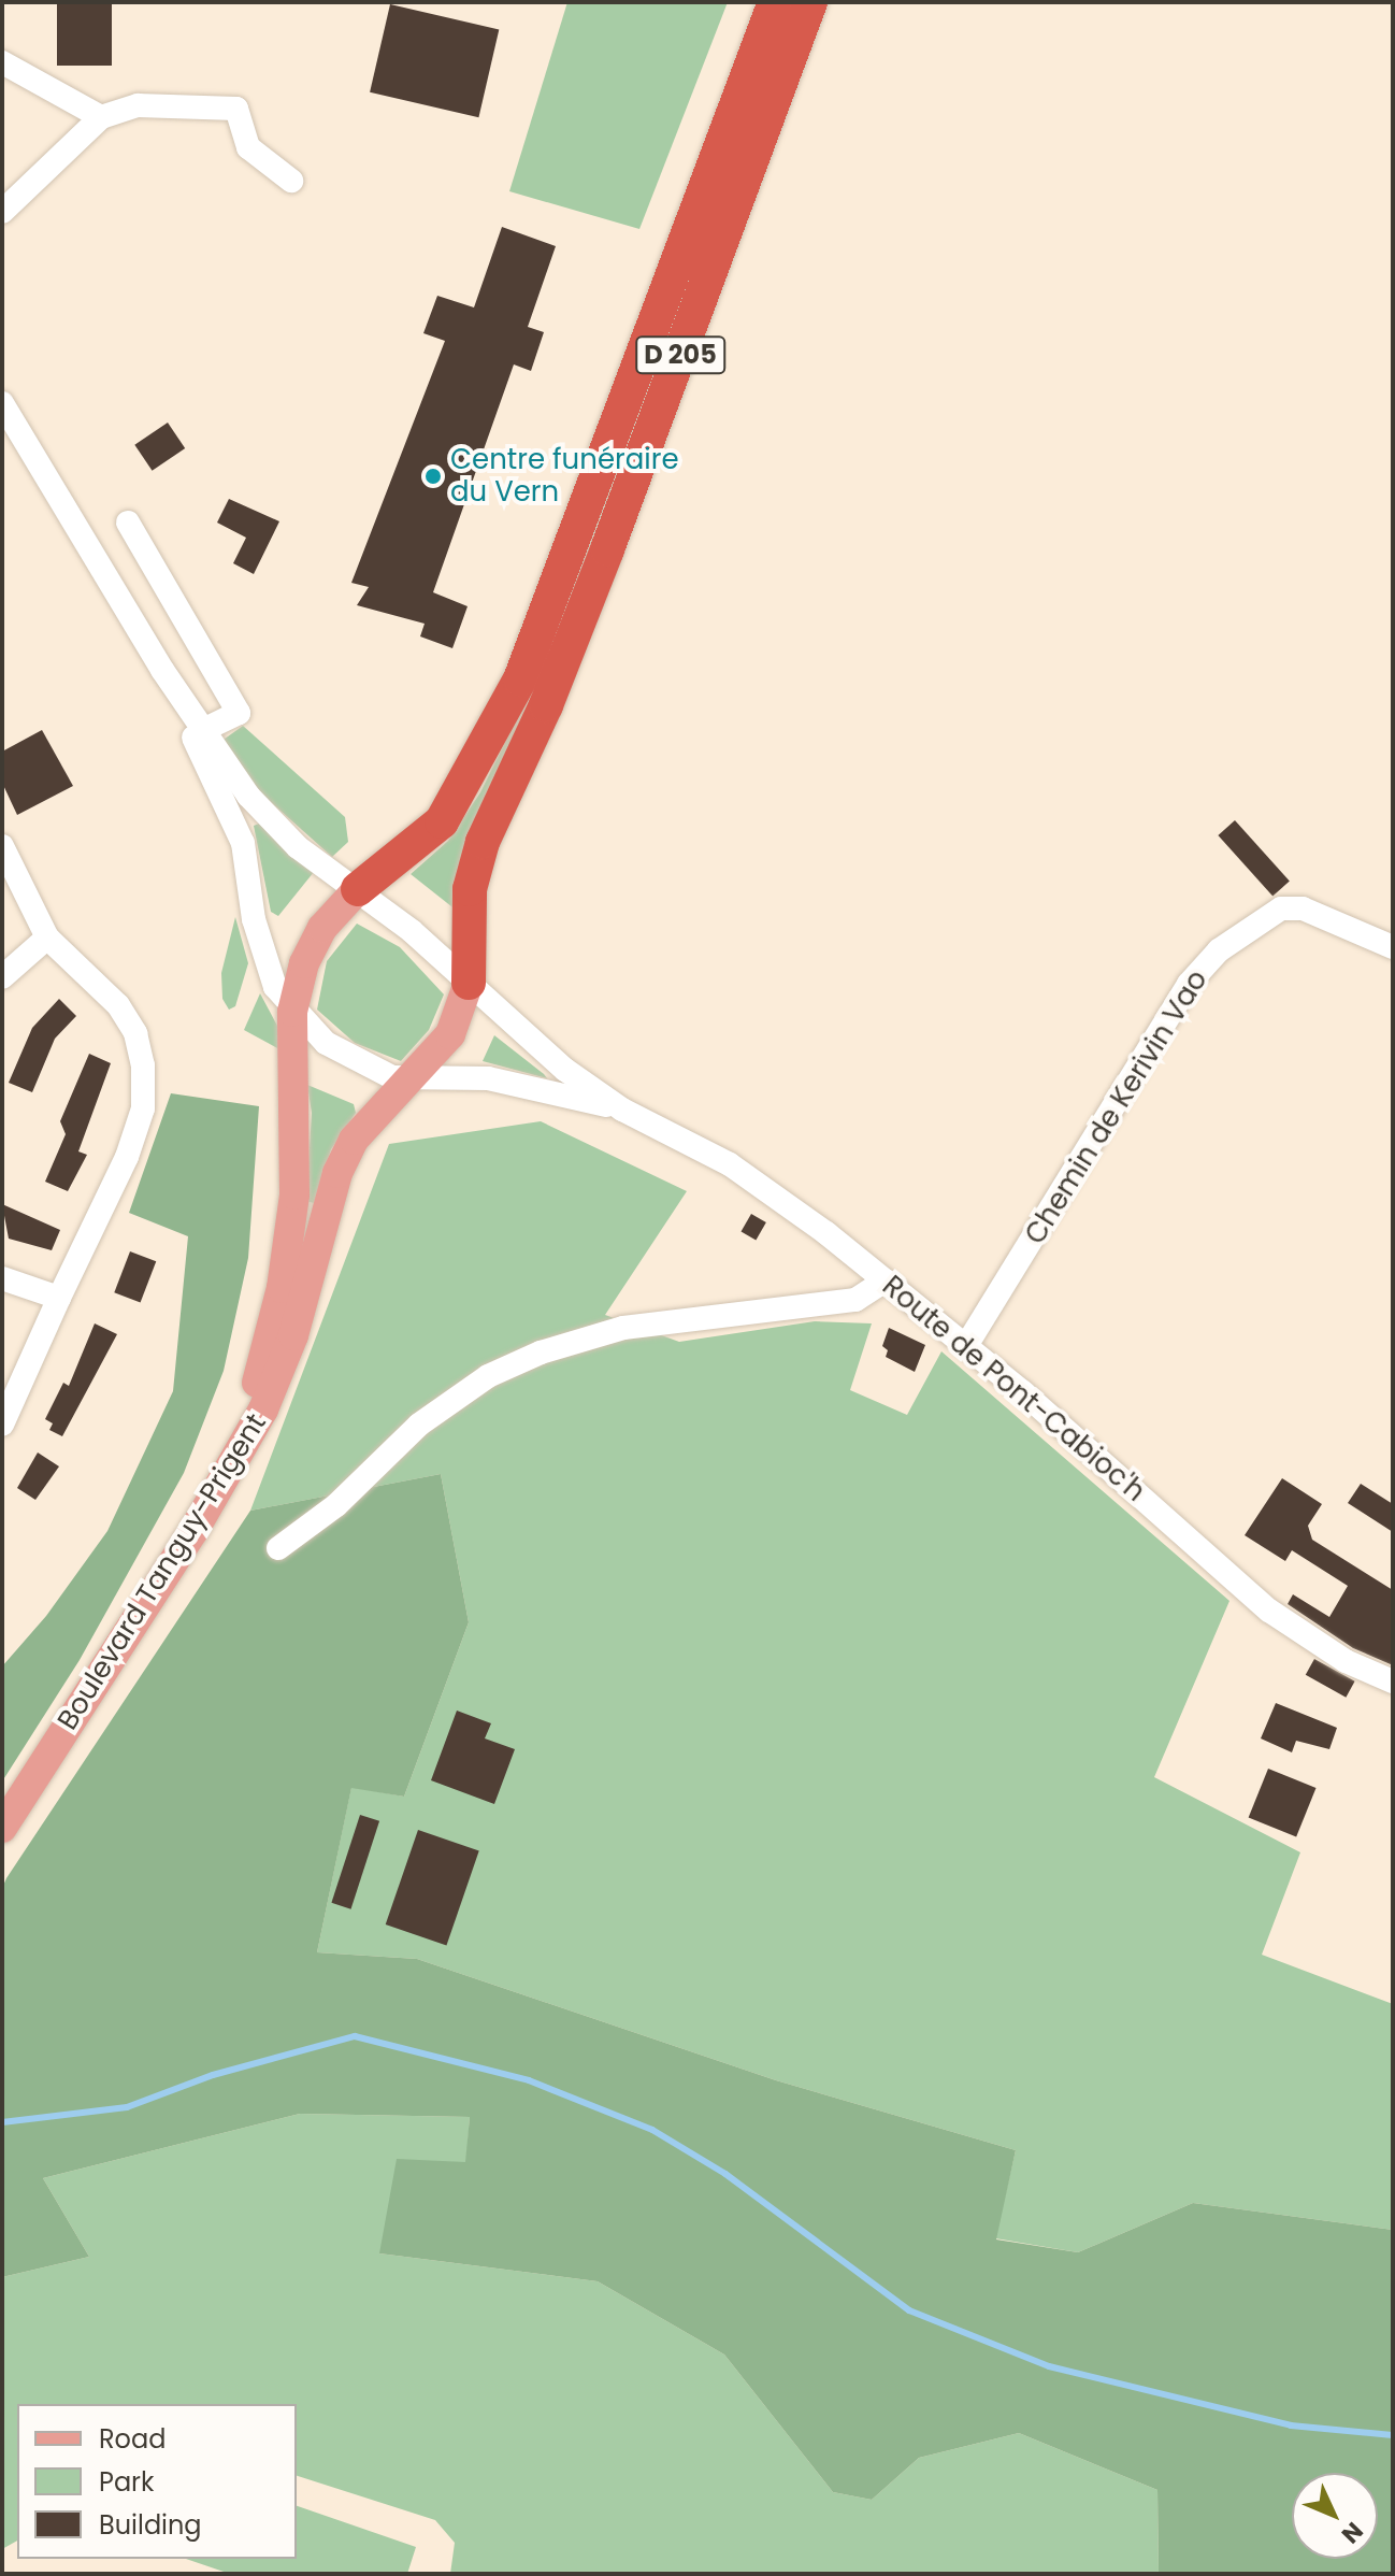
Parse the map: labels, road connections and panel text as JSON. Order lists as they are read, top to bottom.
{
  "streets": {
    "highway": ["D 205"],
    "main road": ["Boulevard Tanguy-Prigent"],
    "street": ["Chemin de Kerivin Vao", "Route de Pont-Cabioc'h"]
  },
  "crossings": [
    ["D 205", "Route de Pont-Cabioc'h"],
    ["D 205", "Boulevard Tanguy-Prigent"],
    ["Chemin de Kerivin Vao", "Route de Pont-Cabioc'h"],
    ["Route de Pont-Cabioc'h", "Boulevard Tanguy-Prigent"]
  ],
  "places": ["Centre funéraire du Vern"],
  "legend": ["Road", "Park", "Building"],
  "north": "bottom right"
}
